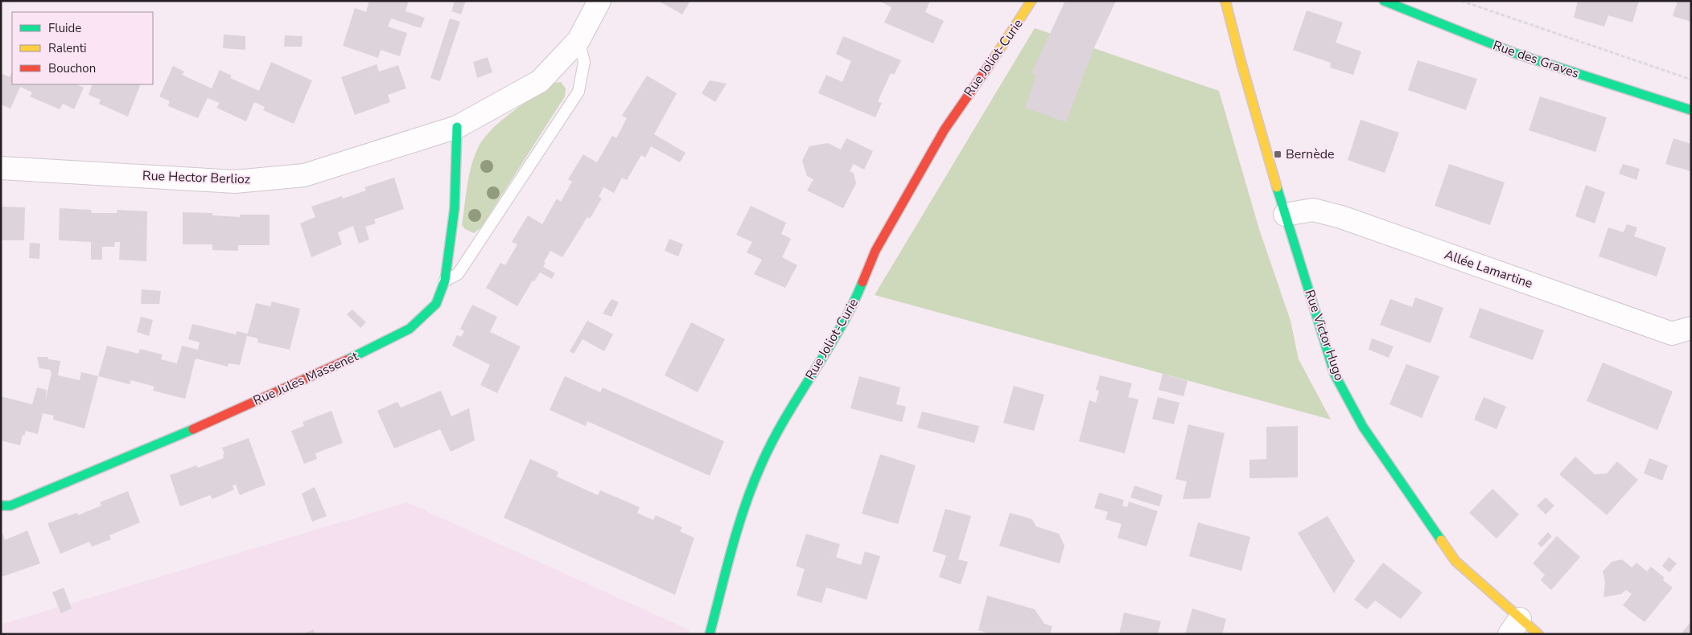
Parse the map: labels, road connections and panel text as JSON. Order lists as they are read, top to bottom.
{
  "streets": {
    "street": [
      "Rue Joliot-Curie",
      "Rue des Graves",
      "Rue Hector Berlioz",
      "Allée Lamartine",
      "Rue Victor Hugo",
      "Rue Jules Massenet"
    ]
  },
  "crossings": [
    ["Rue Hector Berlioz", "Rue Jules Massenet"],
    ["Allée Lamartine", "Rue Victor Hugo"]
  ],
  "places": {
    "transit": ["Bernède"]
  },
  "legend": ["Fluide", "Ralenti", "Bouchon"]
}
